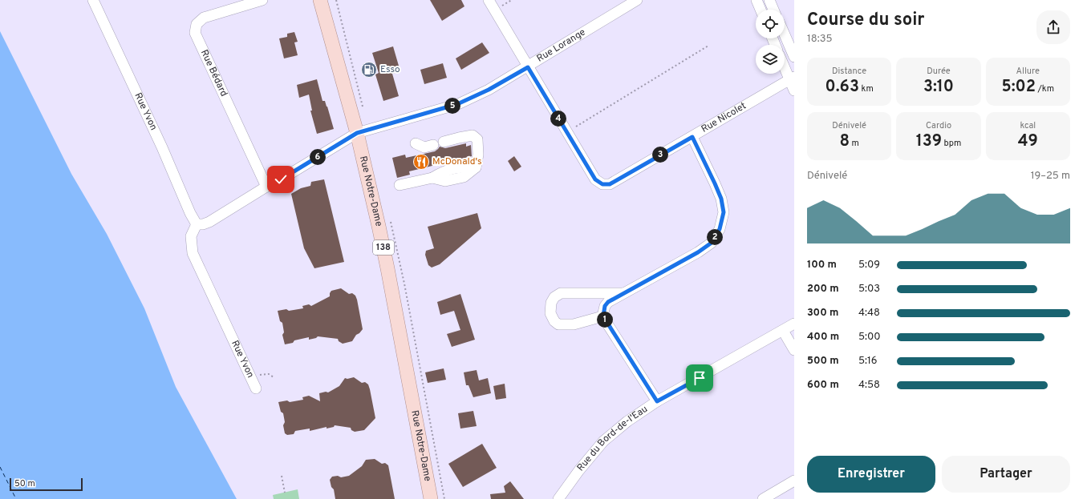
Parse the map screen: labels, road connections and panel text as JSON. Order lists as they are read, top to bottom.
{
  "streets": {
    "main road": ["Rue Notre-Dame", "138"],
    "street": [
      "Rue Lorange",
      "Rue Bédard",
      "Rue Yvon",
      "Rue Nicolet",
      "Rue du Bord-de-l'Eau"
    ]
  },
  "crossings": [
    ["Rue Lorange", "Rue Bédard"],
    ["Rue Lorange", "Rue Yvon"],
    ["Rue Lorange", "Rue Notre-Dame"]
  ],
  "places": {
    "fuel station": ["Esso"],
    "restaurant": ["McDonald's"]
  },
  "scale_bar": "50 m",
  "page": {
    "heading": ["Course du soir", "18:35"],
    "stats": [
      ["Distance", "0.63 km"],
      ["Durée", "3:10"],
      ["Allure", "5:02 /km"],
      ["Dénivelé", "8 m"],
      ["Cardio", "139 bpm"],
      ["kcal", "49"]
    ],
    "pins": [
      "5",
      "4",
      "3",
      "6",
      "2",
      "1"
    ],
    "chart": ["Dénivelé", "19–25 m"],
    "list": [
      {
        "name": "100 m",
        "note": "5:09"
      },
      {
        "name": "200 m",
        "note": "5:03"
      },
      {
        "name": "300 m",
        "note": "4:48"
      },
      {
        "name": "400 m",
        "note": "5:00"
      },
      {
        "name": "500 m",
        "note": "5:16"
      },
      {
        "name": "600 m",
        "note": "4:58"
      }
    ],
    "buttons": ["Enregistrer", "Partager"],
    "scale": "50 m"
  }
}
